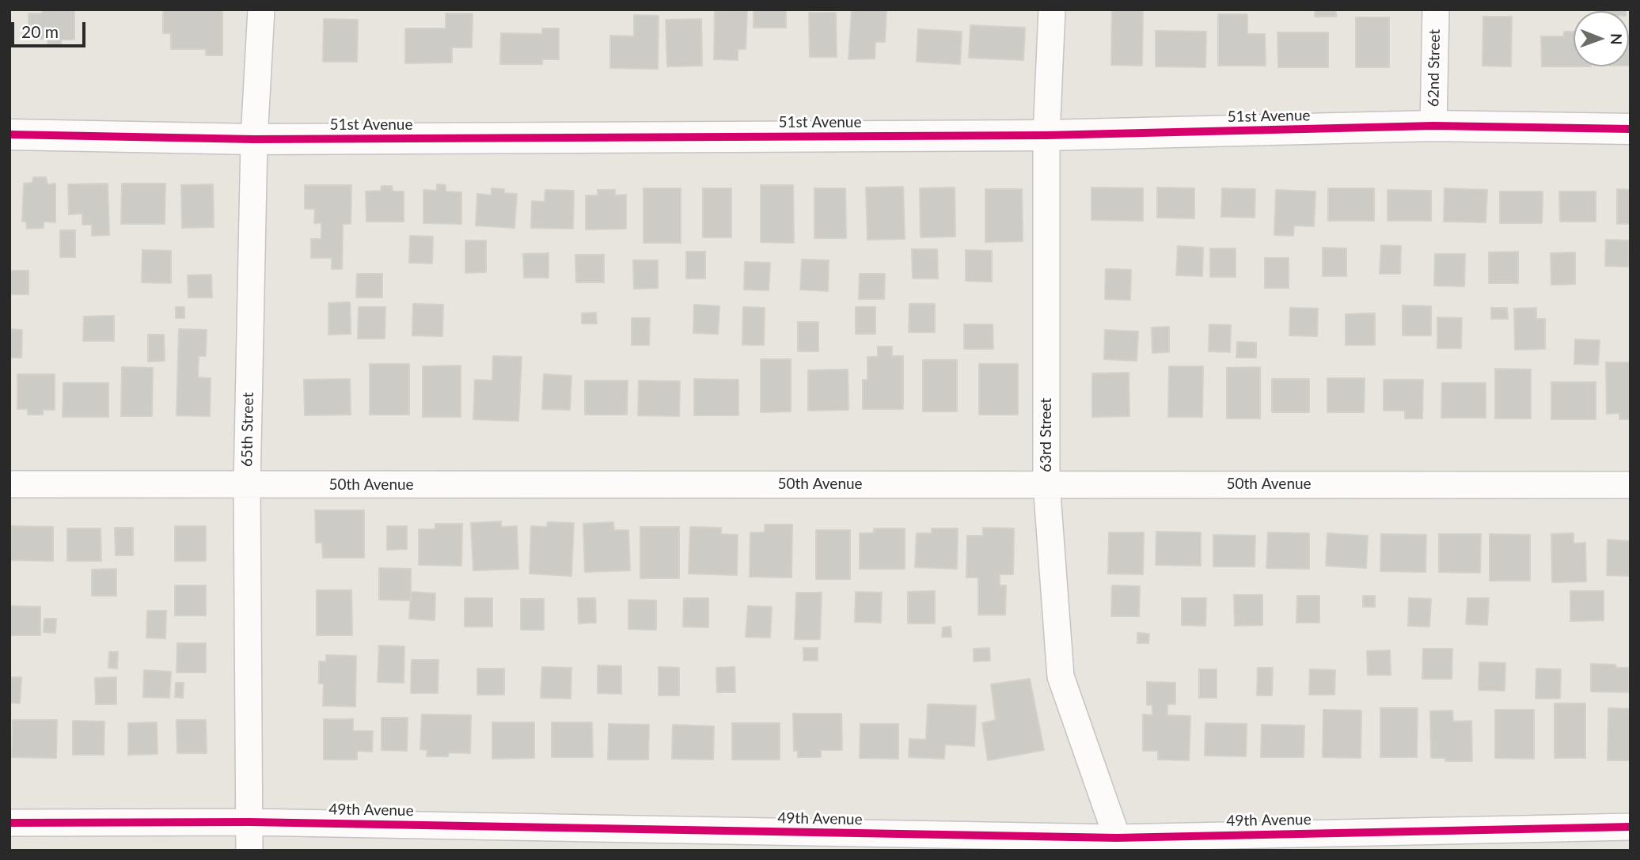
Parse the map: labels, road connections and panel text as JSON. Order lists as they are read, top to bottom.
{
  "streets": {
    "street": [
      "62nd Street",
      "51st Avenue",
      "65th Street",
      "63rd Street",
      "50th Avenue",
      "49th Avenue"
    ]
  },
  "crossings": [
    ["62nd Street", "51st Avenue"],
    ["51st Avenue", "65th Street"],
    ["51st Avenue", "63rd Street"],
    ["65th Street", "50th Avenue"],
    ["65th Street", "49th Avenue"],
    ["63rd Street", "50th Avenue"],
    ["63rd Street", "49th Avenue"]
  ],
  "scale_bar": "20 m",
  "north": "right"
}
